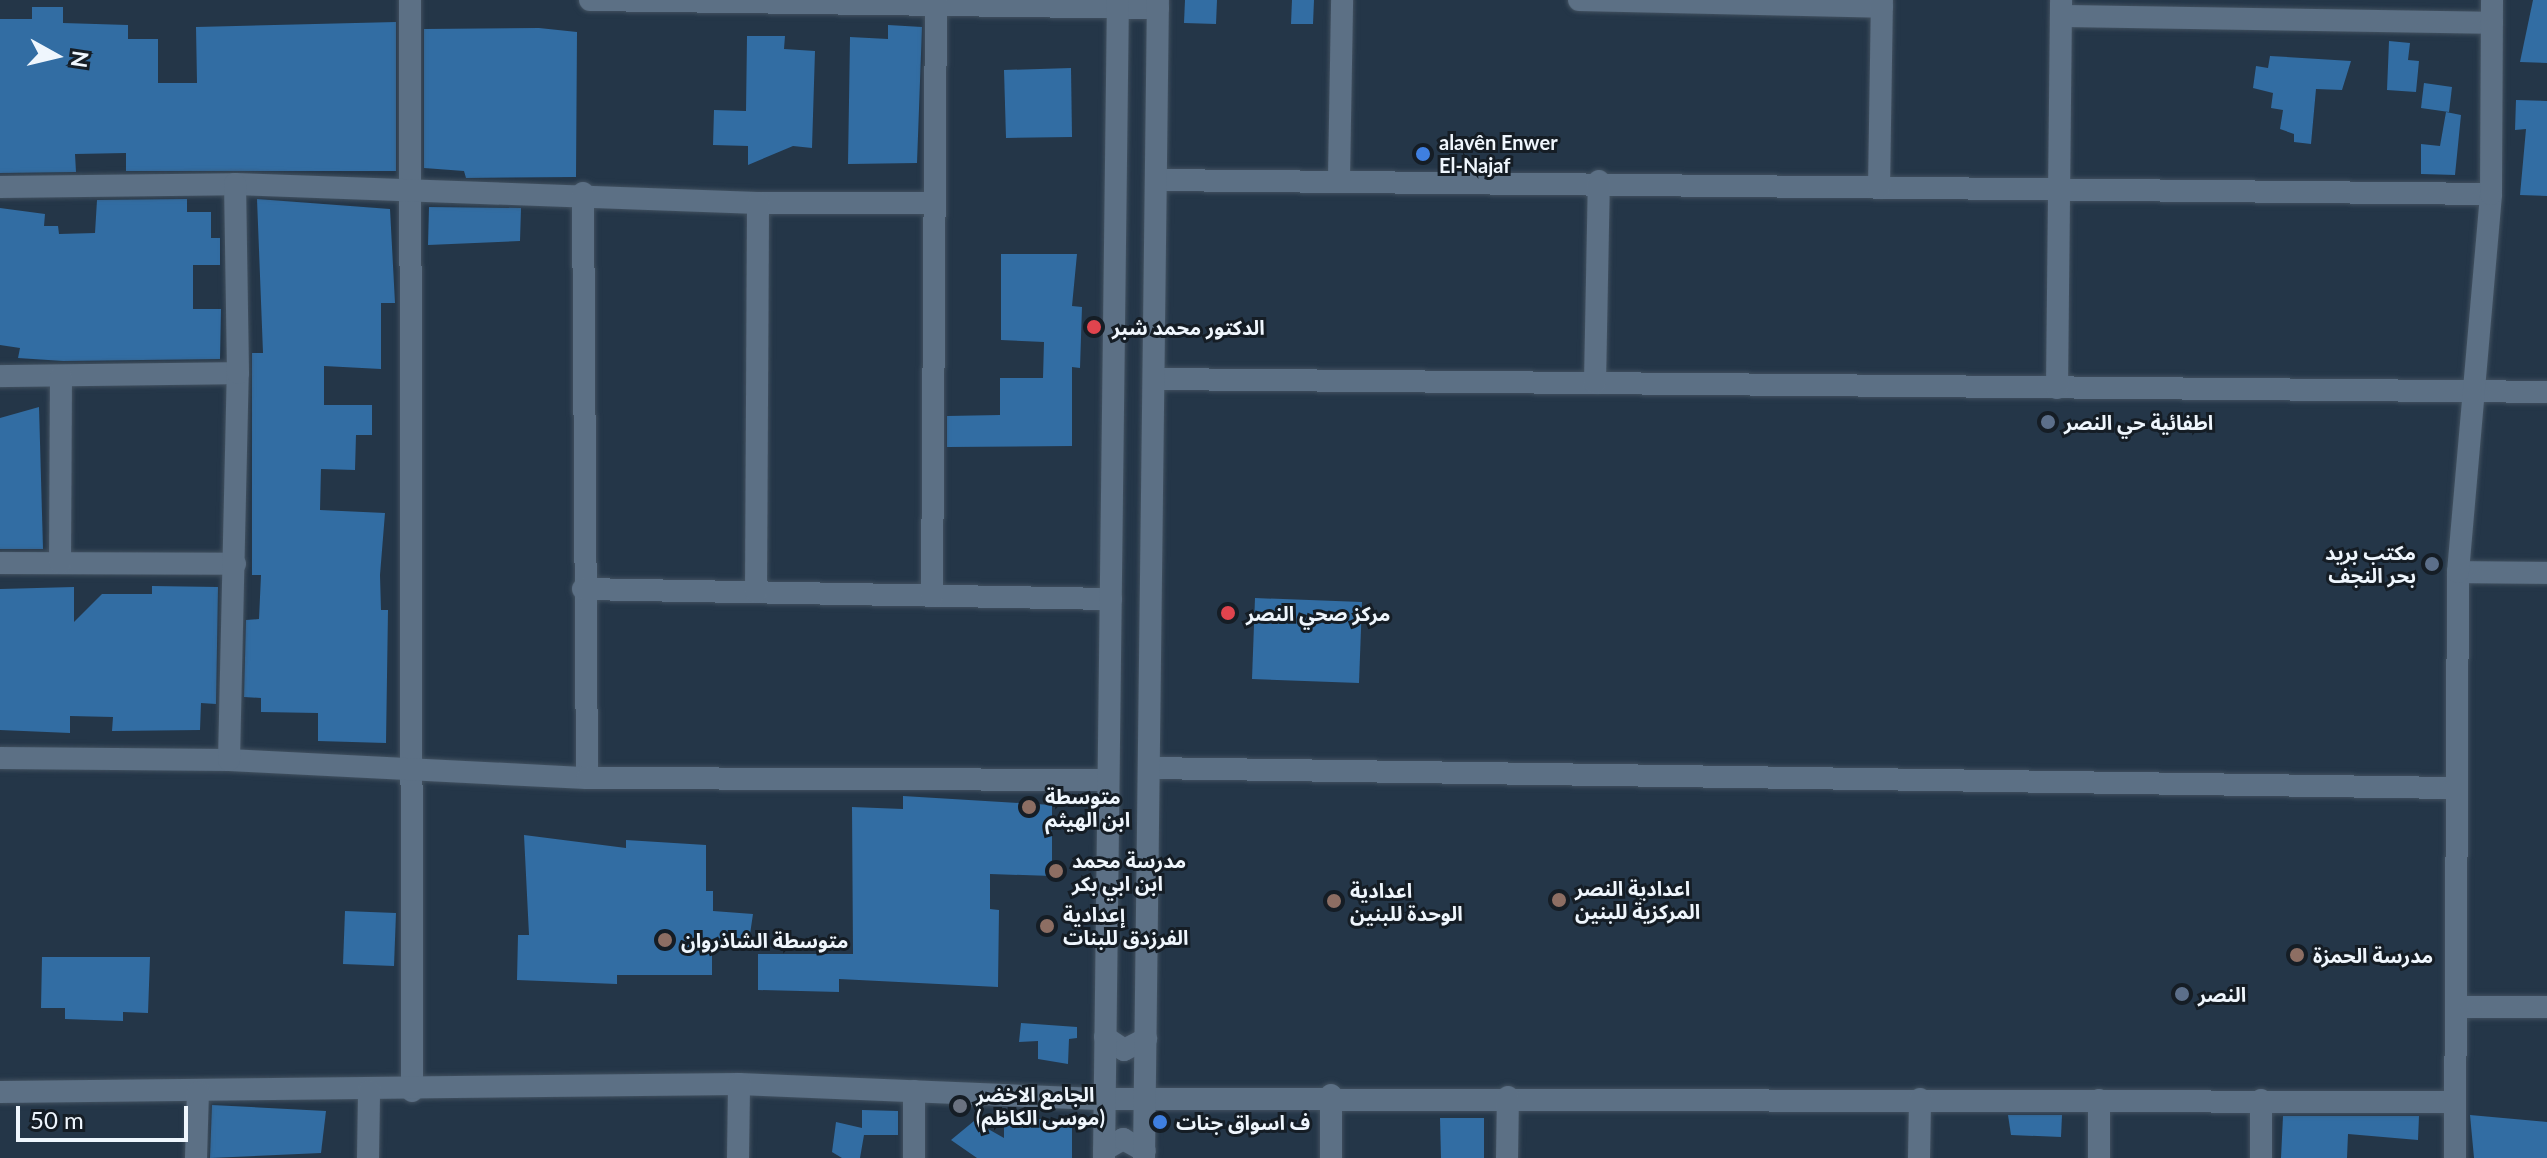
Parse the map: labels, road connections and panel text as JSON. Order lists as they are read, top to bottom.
{
  "places": [
    "alavên Enwer El-Najaf",
    "الدكتور محمد شبر",
    "اطفائية حي النصر",
    "مكتب بريد بحر النجف",
    "مركز صحي النصر",
    "متوسطة ابن الهيثم",
    "مدرسة محمد ابن ابي بكر",
    "اعدادية النصر المركزية للبنين",
    "اعدادية الوحدة للبنين",
    "إعدادية الفرزدق للبنات",
    "متوسطة الشاذروان",
    "مدرسة الحمزة",
    "النصر",
    "الجامع الاخضر (موسى الكاظم)",
    "ف اسواق جنات"
  ],
  "scale_bar": "50 m",
  "north": "right"
}
